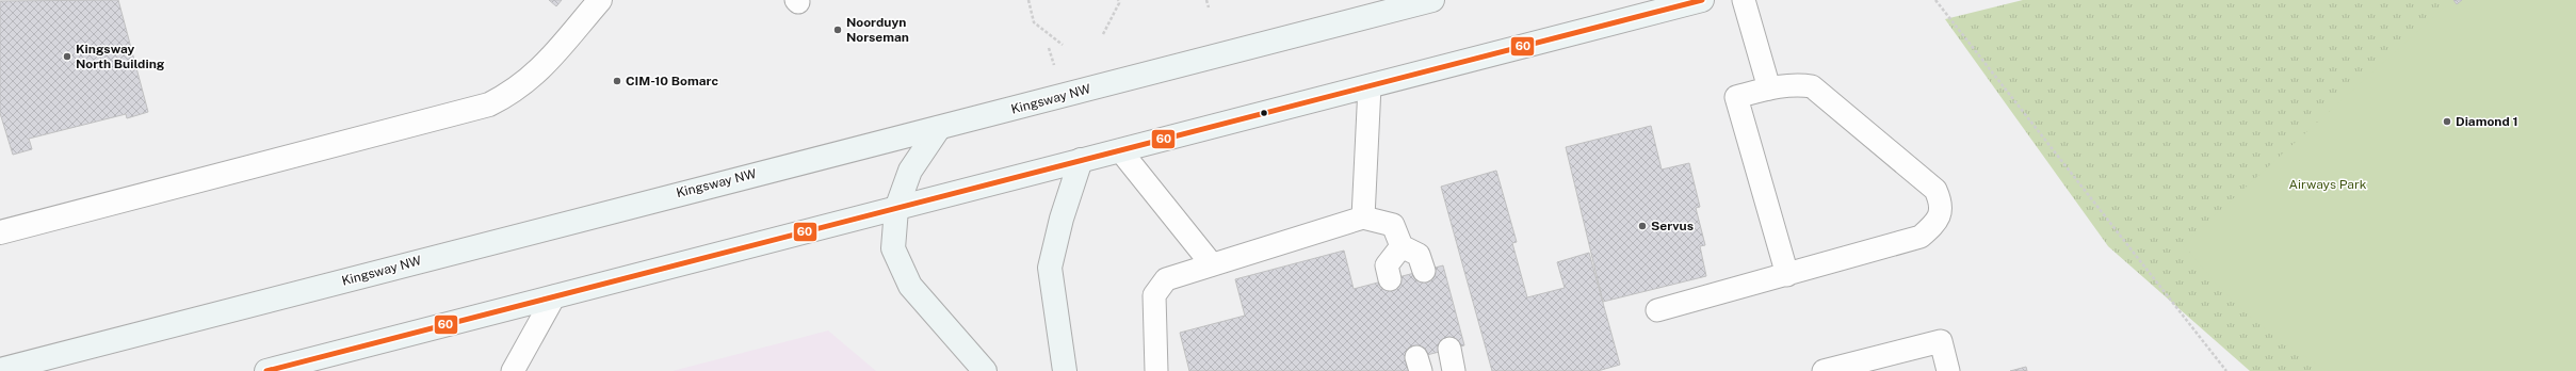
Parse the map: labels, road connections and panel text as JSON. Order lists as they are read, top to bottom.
{
  "streets": {
    "main road": ["Kingsway NW"]
  },
  "parks": ["Airways Park"],
  "places": [
    "Noorduyn Norseman",
    "Kingsway North Building",
    "CIM-10 Bomarc",
    "Diamond 1",
    "Servus"
  ],
  "lines": ["transit line 60"]
}
